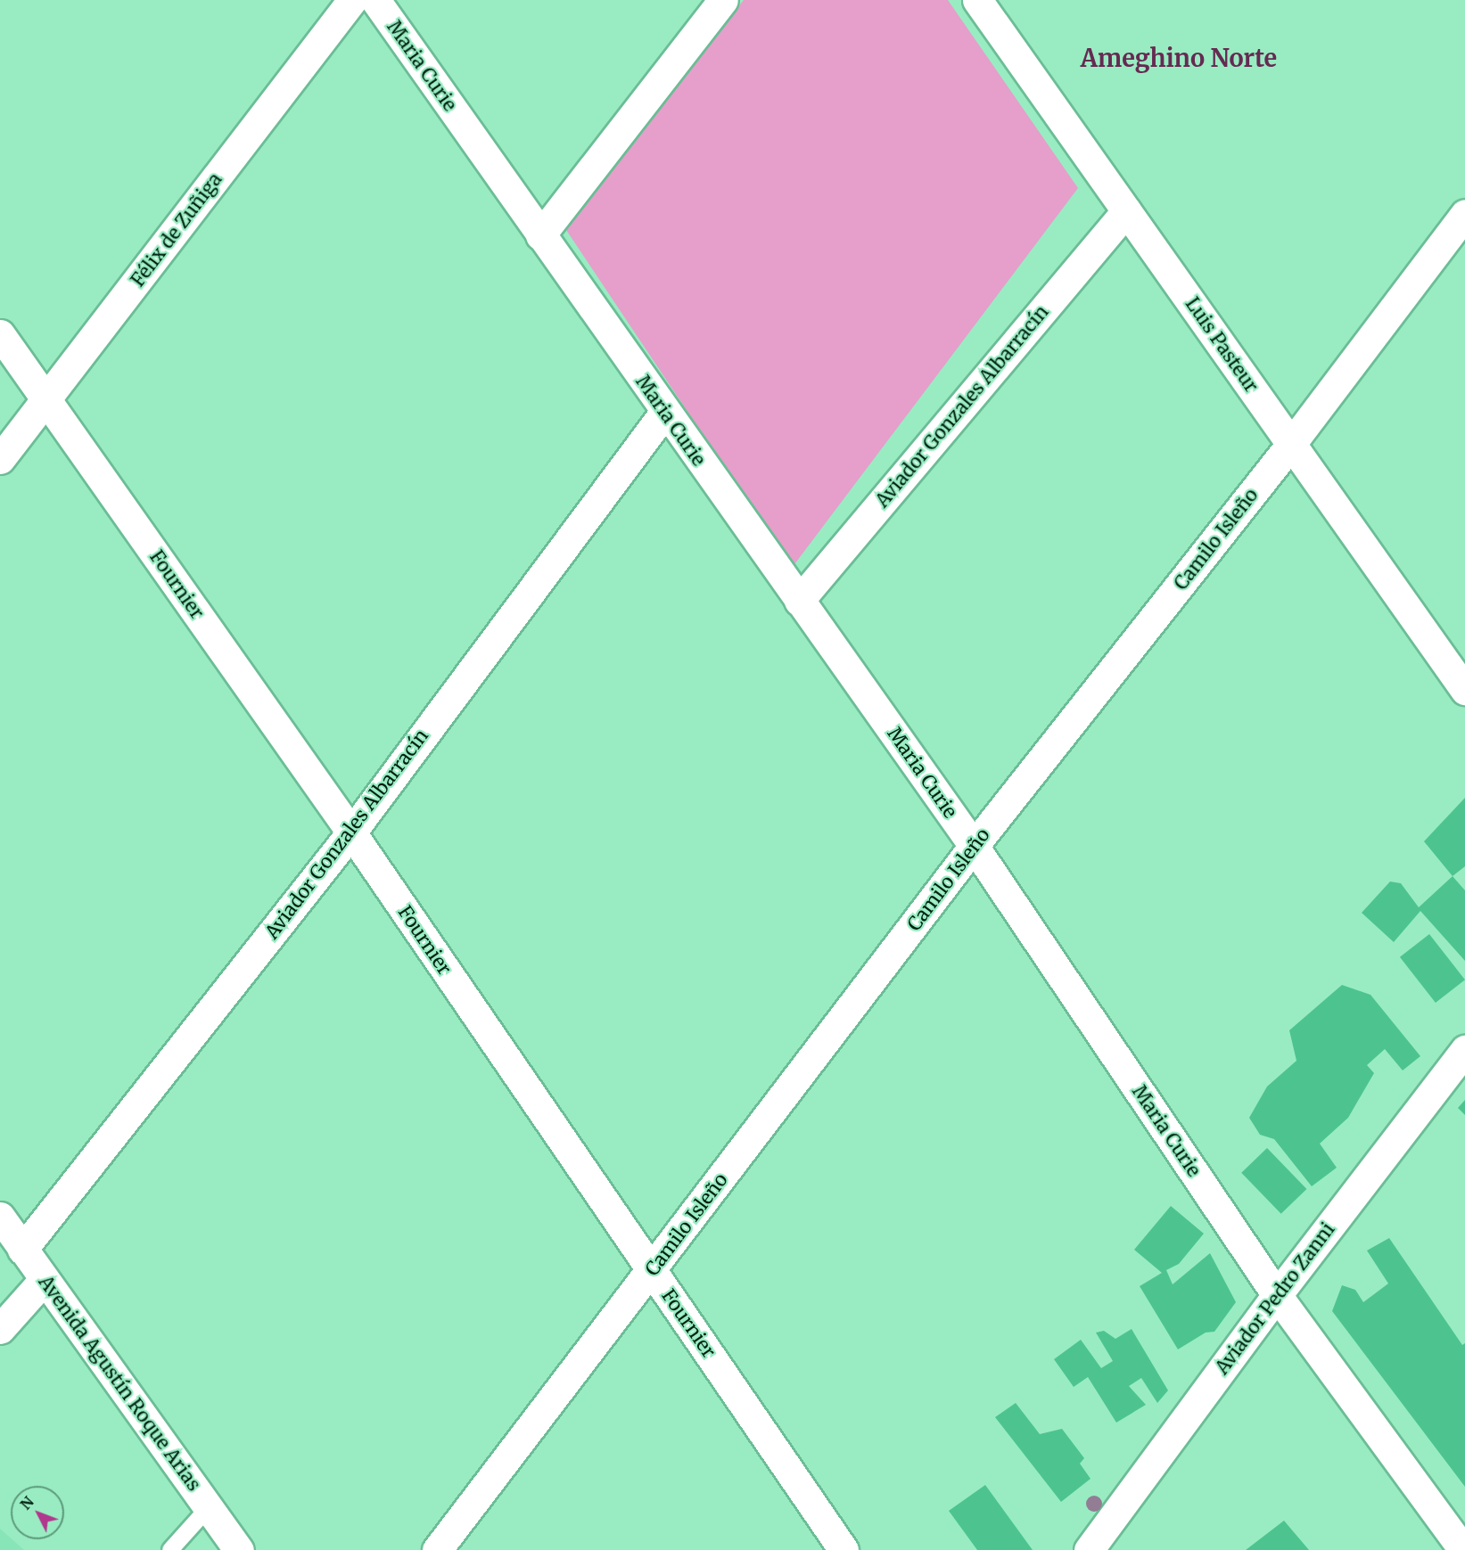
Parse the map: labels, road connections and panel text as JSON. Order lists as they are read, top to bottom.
{
  "streets": {
    "street": [
      "Maria Curie",
      "Félix de Zuñiga",
      "Luis Pasteur",
      "Aviador Gonzales Albarracín",
      "Camilo Isleño",
      "Fournier",
      "Aviador Pedro Zanni",
      "Avenida Agustín Roque Arias"
    ]
  },
  "crossings": [
    ["Maria Curie", "Aviador Gonzales Albarracín"],
    ["Maria Curie", "Camilo Isleño"],
    ["Maria Curie", "Aviador Pedro Zanni"],
    ["Félix de Zuñiga", "Fournier"],
    ["Luis Pasteur", "Aviador Gonzales Albarracín"],
    ["Luis Pasteur", "Camilo Isleño"],
    ["Aviador Gonzales Albarracín", "Fournier"],
    ["Aviador Gonzales Albarracín", "Avenida Agustín Roque Arias"],
    ["Camilo Isleño", "Fournier"]
  ],
  "districts": ["Ameghino Norte"],
  "north": "top left"
}
